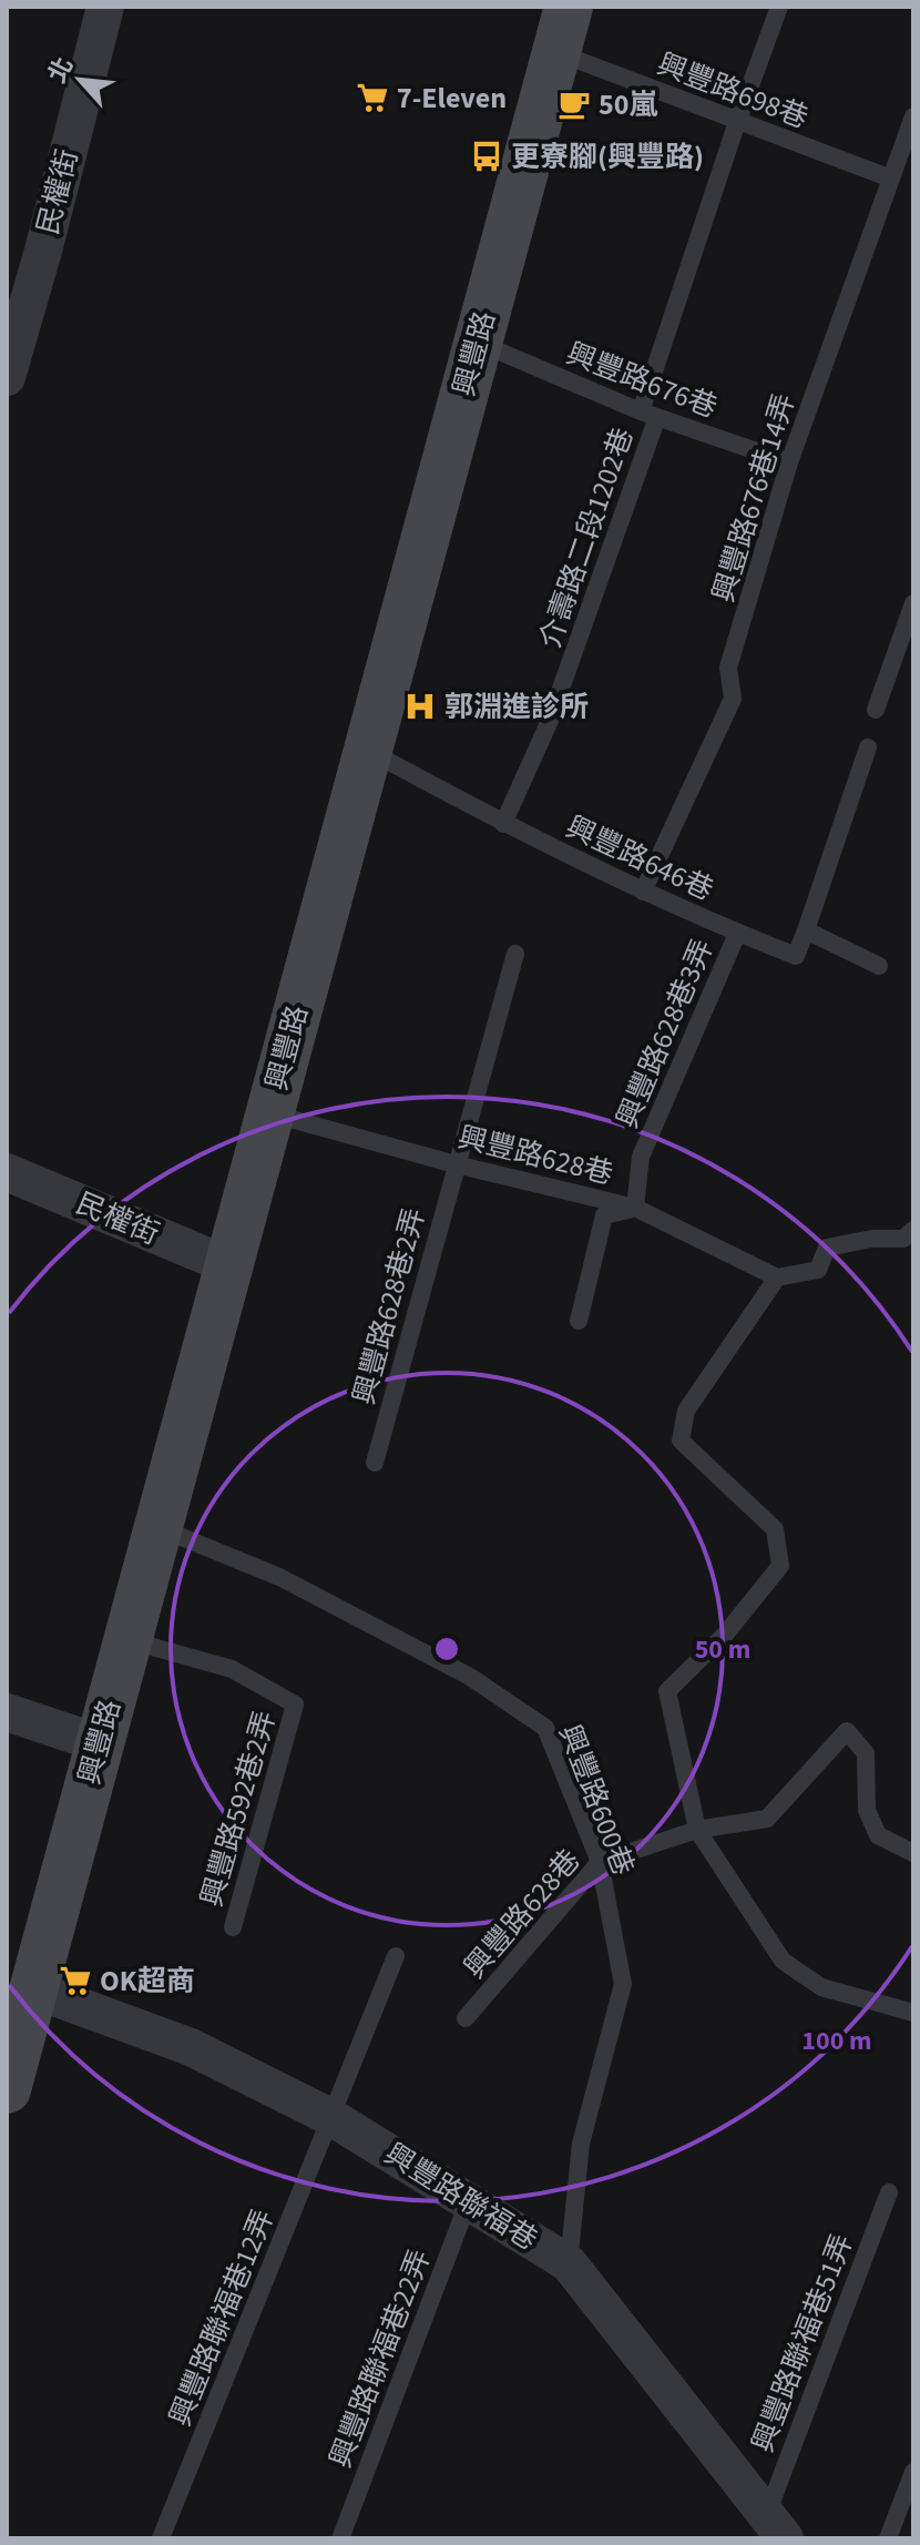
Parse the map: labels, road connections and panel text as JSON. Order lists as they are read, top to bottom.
{
  "streets": {
    "main road": ["興豐路"],
    "street": ["民權街", "興豐路聯福巷"],
    "lane": [
      "興豐路698巷",
      "興豐路676巷",
      "興豐路676巷14弄",
      "介壽路二段1202巷",
      "興豐路646巷",
      "興豐路628巷3弄",
      "興豐路628巷",
      "興豐路628巷2弄",
      "興豐路600巷",
      "興豐路592巷2弄",
      "興豐路聯福巷12弄",
      "興豐路聯福巷51弄",
      "興豐路聯福巷22弄"
    ]
  },
  "crossings": [
    ["興豐路698巷", "興豐路"],
    ["興豐路698巷", "興豐路676巷14弄"],
    ["興豐路698巷", "介壽路二段1202巷"],
    ["民權街", "興豐路"],
    ["興豐路", "興豐路676巷"],
    ["興豐路", "興豐路646巷"],
    ["興豐路", "興豐路628巷"],
    ["興豐路", "興豐路600巷"],
    ["興豐路", "興豐路592巷2弄"],
    ["興豐路", "興豐路聯福巷"],
    ["興豐路676巷", "興豐路676巷14弄"],
    ["興豐路676巷", "介壽路二段1202巷"],
    ["興豐路676巷14弄", "興豐路646巷"],
    ["介壽路二段1202巷", "興豐路646巷"],
    ["興豐路646巷", "興豐路628巷3弄"],
    ["興豐路628巷3弄", "興豐路628巷"],
    ["興豐路628巷", "興豐路628巷2弄"],
    ["興豐路628巷", "興豐路600巷"],
    ["興豐路600巷", "興豐路聯福巷"],
    ["興豐路聯福巷", "興豐路聯福巷12弄"],
    ["興豐路聯福巷", "興豐路聯福巷51弄"],
    ["興豐路聯福巷", "興豐路聯福巷22弄"]
  ],
  "places": {
    "supermarket": ["7-Eleven", "OK超商"],
    "cafe": ["50嵐"],
    "bus stop": ["更寮腳(興豐路)"],
    "hospital": ["郭淵進診所"]
  },
  "north": "top left",
  "rings": ["50 m", "100 m"]
}
